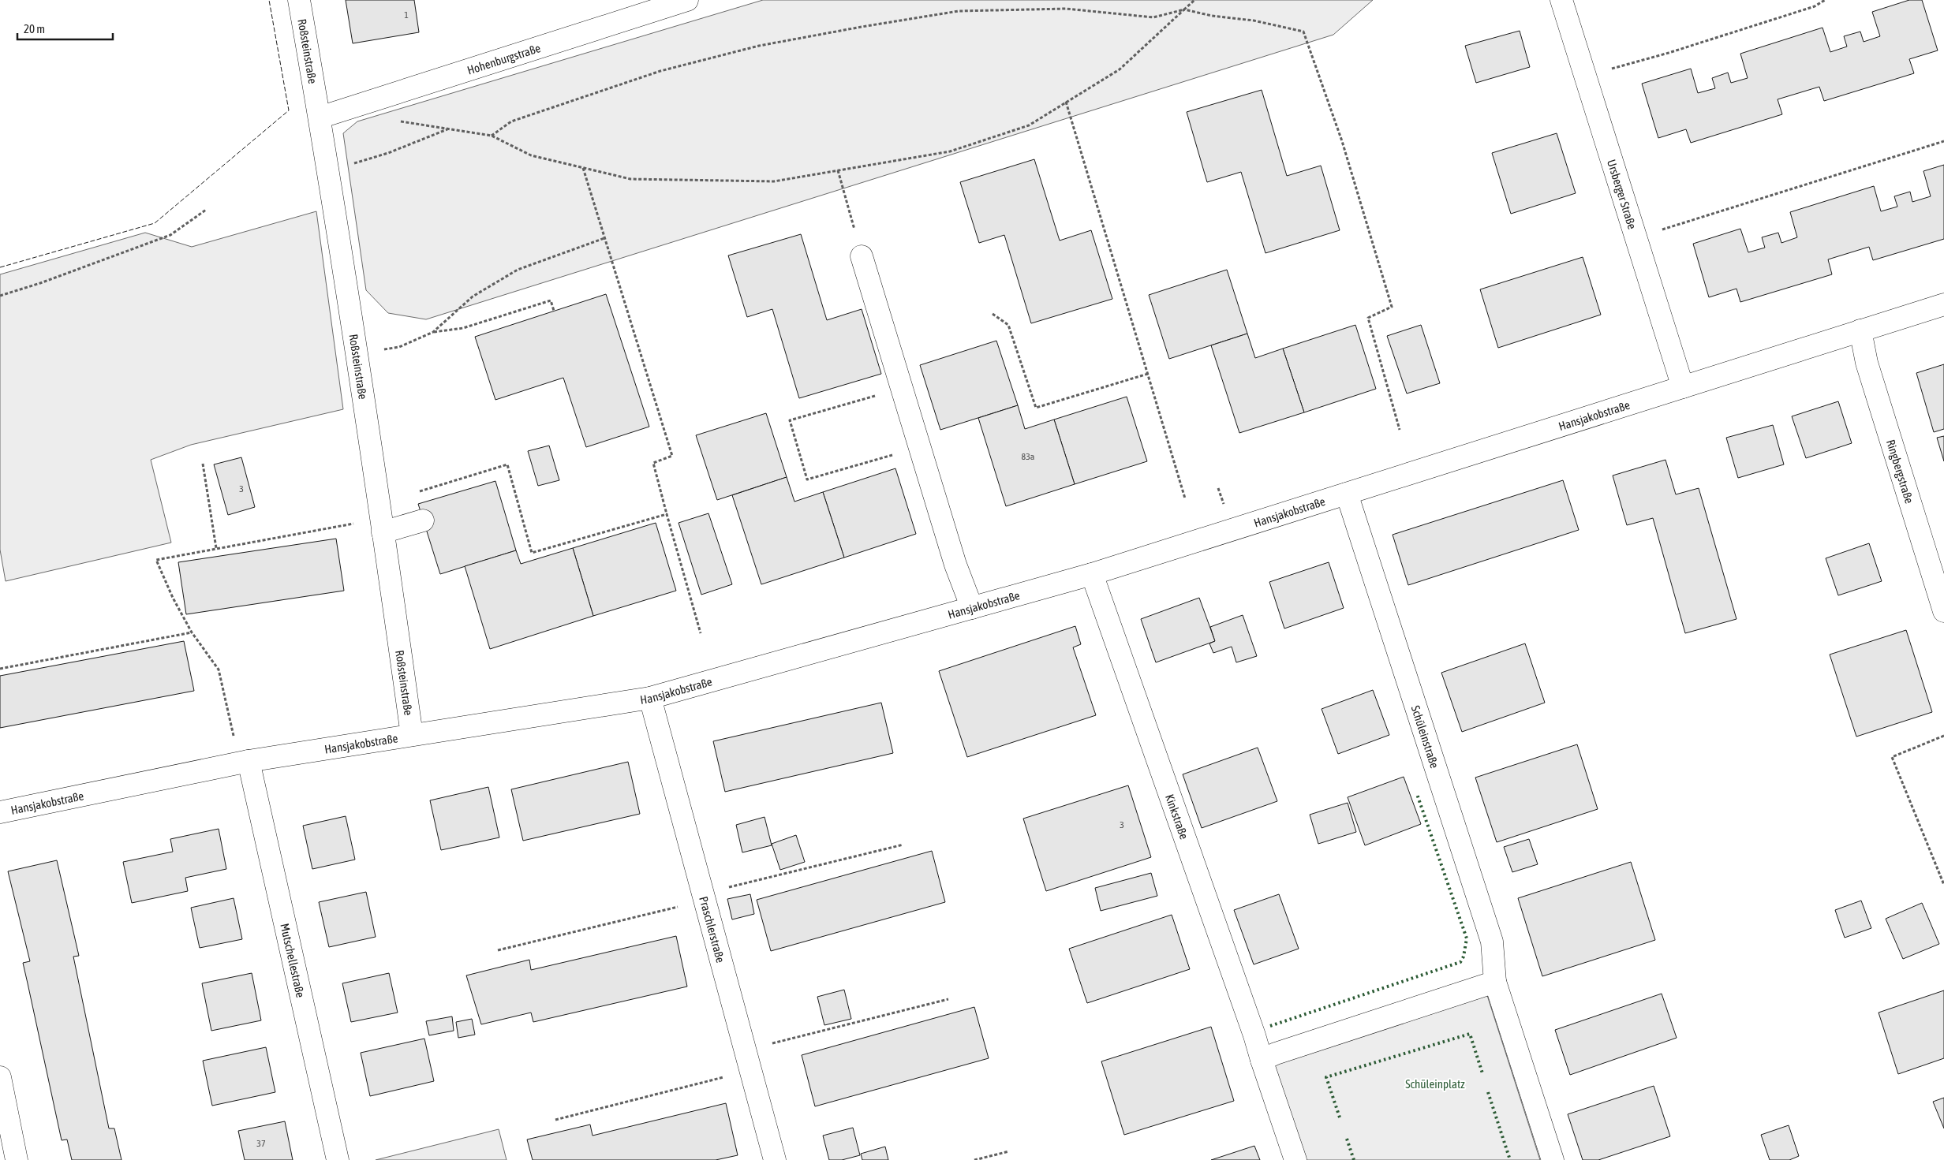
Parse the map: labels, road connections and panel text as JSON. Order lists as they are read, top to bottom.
{
  "streets": {
    "street": [
      "Roßsteinstraße",
      "Hohenburgstraße",
      "Ursberger Straße",
      "Hansjakobstraße",
      "Ringbergstraße",
      "Schüleinstraße",
      "Kinkstraße",
      "Praschlerstraße",
      "Mutschellestraße"
    ]
  },
  "crossings": [
    ["Roßsteinstraße", "Hohenburgstraße"],
    ["Roßsteinstraße", "Hansjakobstraße"],
    ["Ursberger Straße", "Hansjakobstraße"],
    ["Hansjakobstraße", "Ringbergstraße"],
    ["Hansjakobstraße", "Schüleinstraße"],
    ["Hansjakobstraße", "Kinkstraße"],
    ["Hansjakobstraße", "Praschlerstraße"],
    ["Hansjakobstraße", "Mutschellestraße"]
  ],
  "parks": ["Schüleinplatz"],
  "house_numbers": [
    "1",
    "83a",
    "3",
    "3",
    "37"
  ],
  "scale_bar": "20 m"
}
